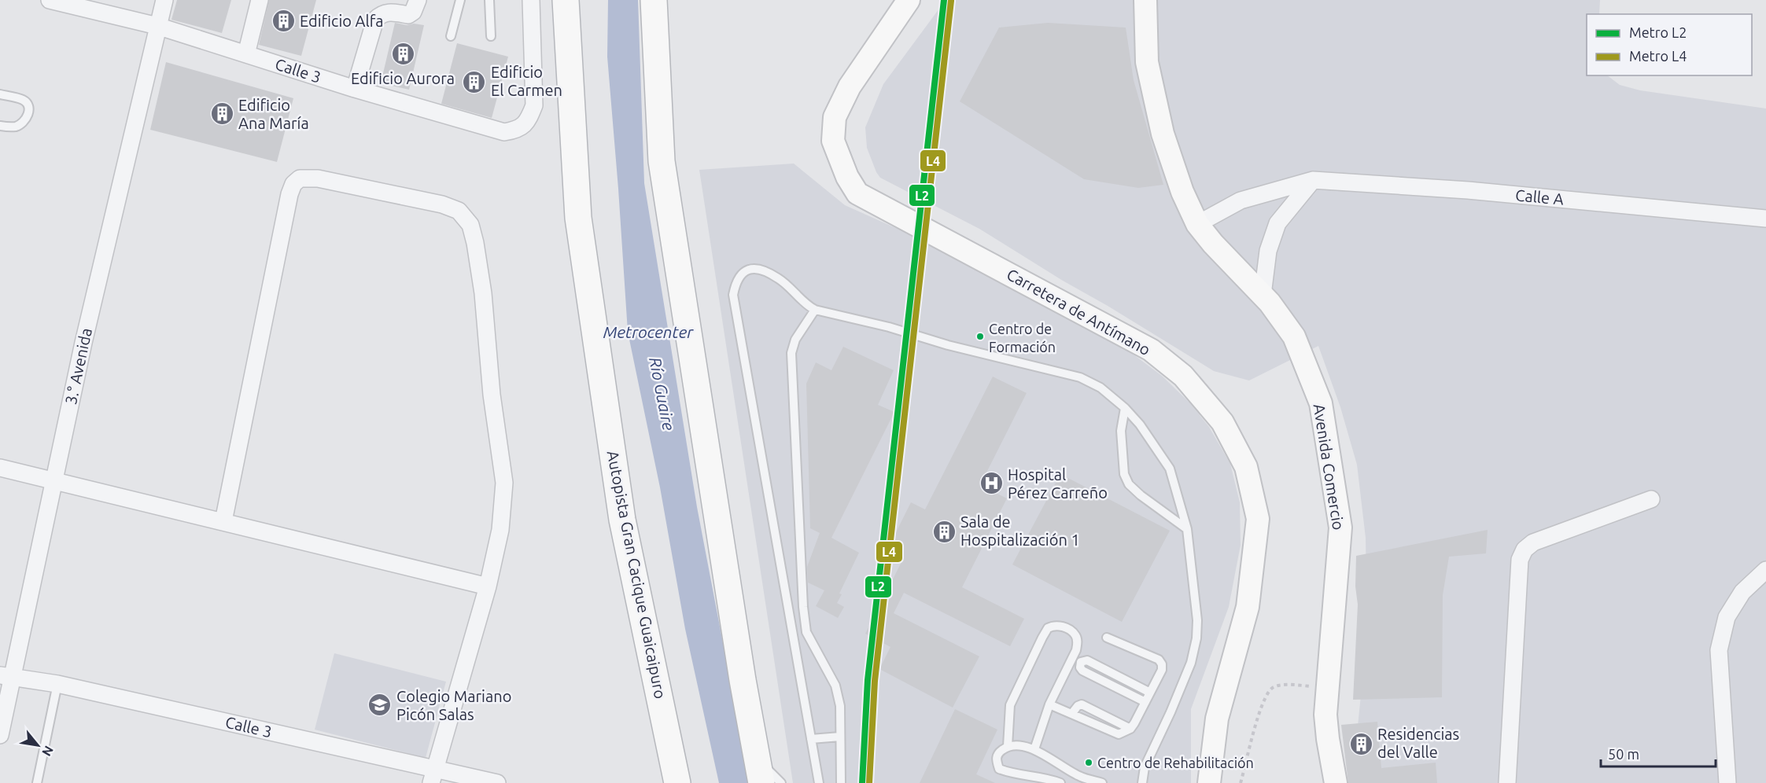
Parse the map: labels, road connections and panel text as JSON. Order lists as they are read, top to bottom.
{
  "streets": {
    "highway": ["Autopista Gran Cacique Guaicaipuro"],
    "main road": ["Carretera de Antímano", "Avenida Comercio"],
    "street": ["Calle 3", "Calle A", "3.° Avenida"]
  },
  "crossings": [
    ["Calle 3", "3.° Avenida"],
    ["Calle A", "Avenida Comercio"]
  ],
  "water": ["Metrocenter", "Río Guaire"],
  "places": {
    "building": [
      "Edificio Alfa",
      "Edificio Aurora",
      "Edificio El Carmen",
      "Edificio Ana María",
      "Sala de Hospitalización 1",
      "Residencias del Valle"
    ],
    "other": ["Centro de Formación", "Centro de Rehabilitación"],
    "hospital": ["Hospital Pérez Carreño"],
    "school or university": ["Colegio Mariano Picón Salas"]
  },
  "lines": ["metro line L2", "metro line L4"],
  "legend": ["Metro L2", "Metro L4"],
  "scale_bar": "50 m",
  "north": "bottom right"
}
